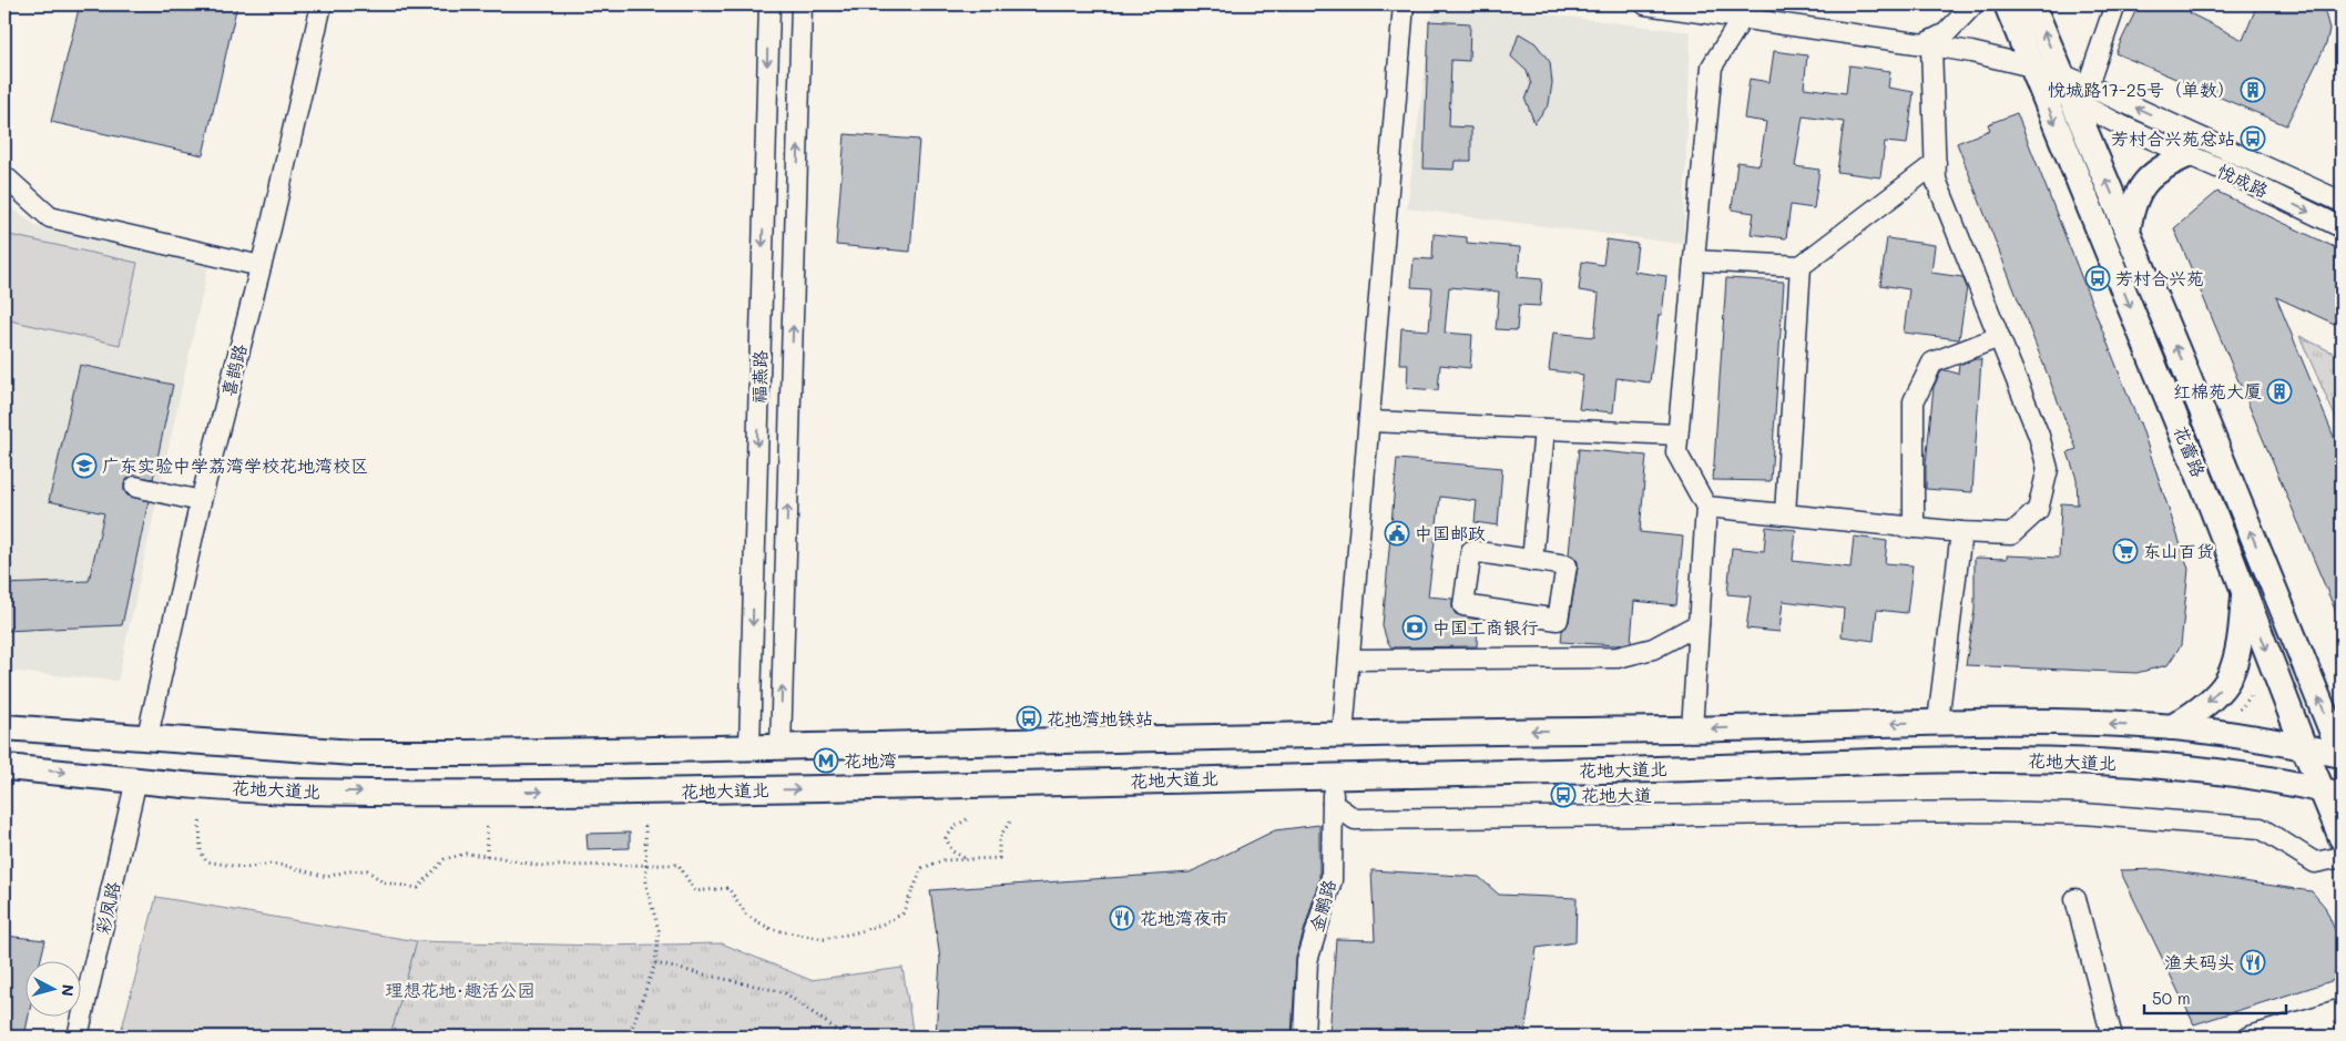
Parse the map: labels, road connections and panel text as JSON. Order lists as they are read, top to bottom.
{
  "streets": {
    "main road": ["花蕾路", "花地大道北"],
    "street": [
      "悦成路",
      "喜鹊路",
      "福燕路",
      "金鹏路",
      "彩凤路"
    ]
  },
  "crossings": [
    ["悦成路", "花蕾路"],
    ["喜鹊路", "花地大道北"],
    ["福燕路", "花地大道北"],
    ["花蕾路", "花地大道北"],
    ["花地大道北", "金鹏路"],
    ["花地大道北", "彩凤路"]
  ],
  "parks": ["理想花地·趣活公园"],
  "places": {
    "building": ["悦城路17-25号（单数）", "红棉苑大厦"],
    "bus stop": [
      "芳村合兴苑总站",
      "芳村合兴苑",
      "花地湾地铁站",
      "花地大道"
    ],
    "school or university": ["广东实验中学荔湾学校花地湾校区"],
    "public building": ["中国邮政"],
    "supermarket": ["东山百货"],
    "bank": ["中国工商银行"],
    "metro station": ["花地湾"],
    "restaurant": ["花地湾夜市", "渔夫码头"]
  },
  "scale_bar": "50 m",
  "north": "right"
}
